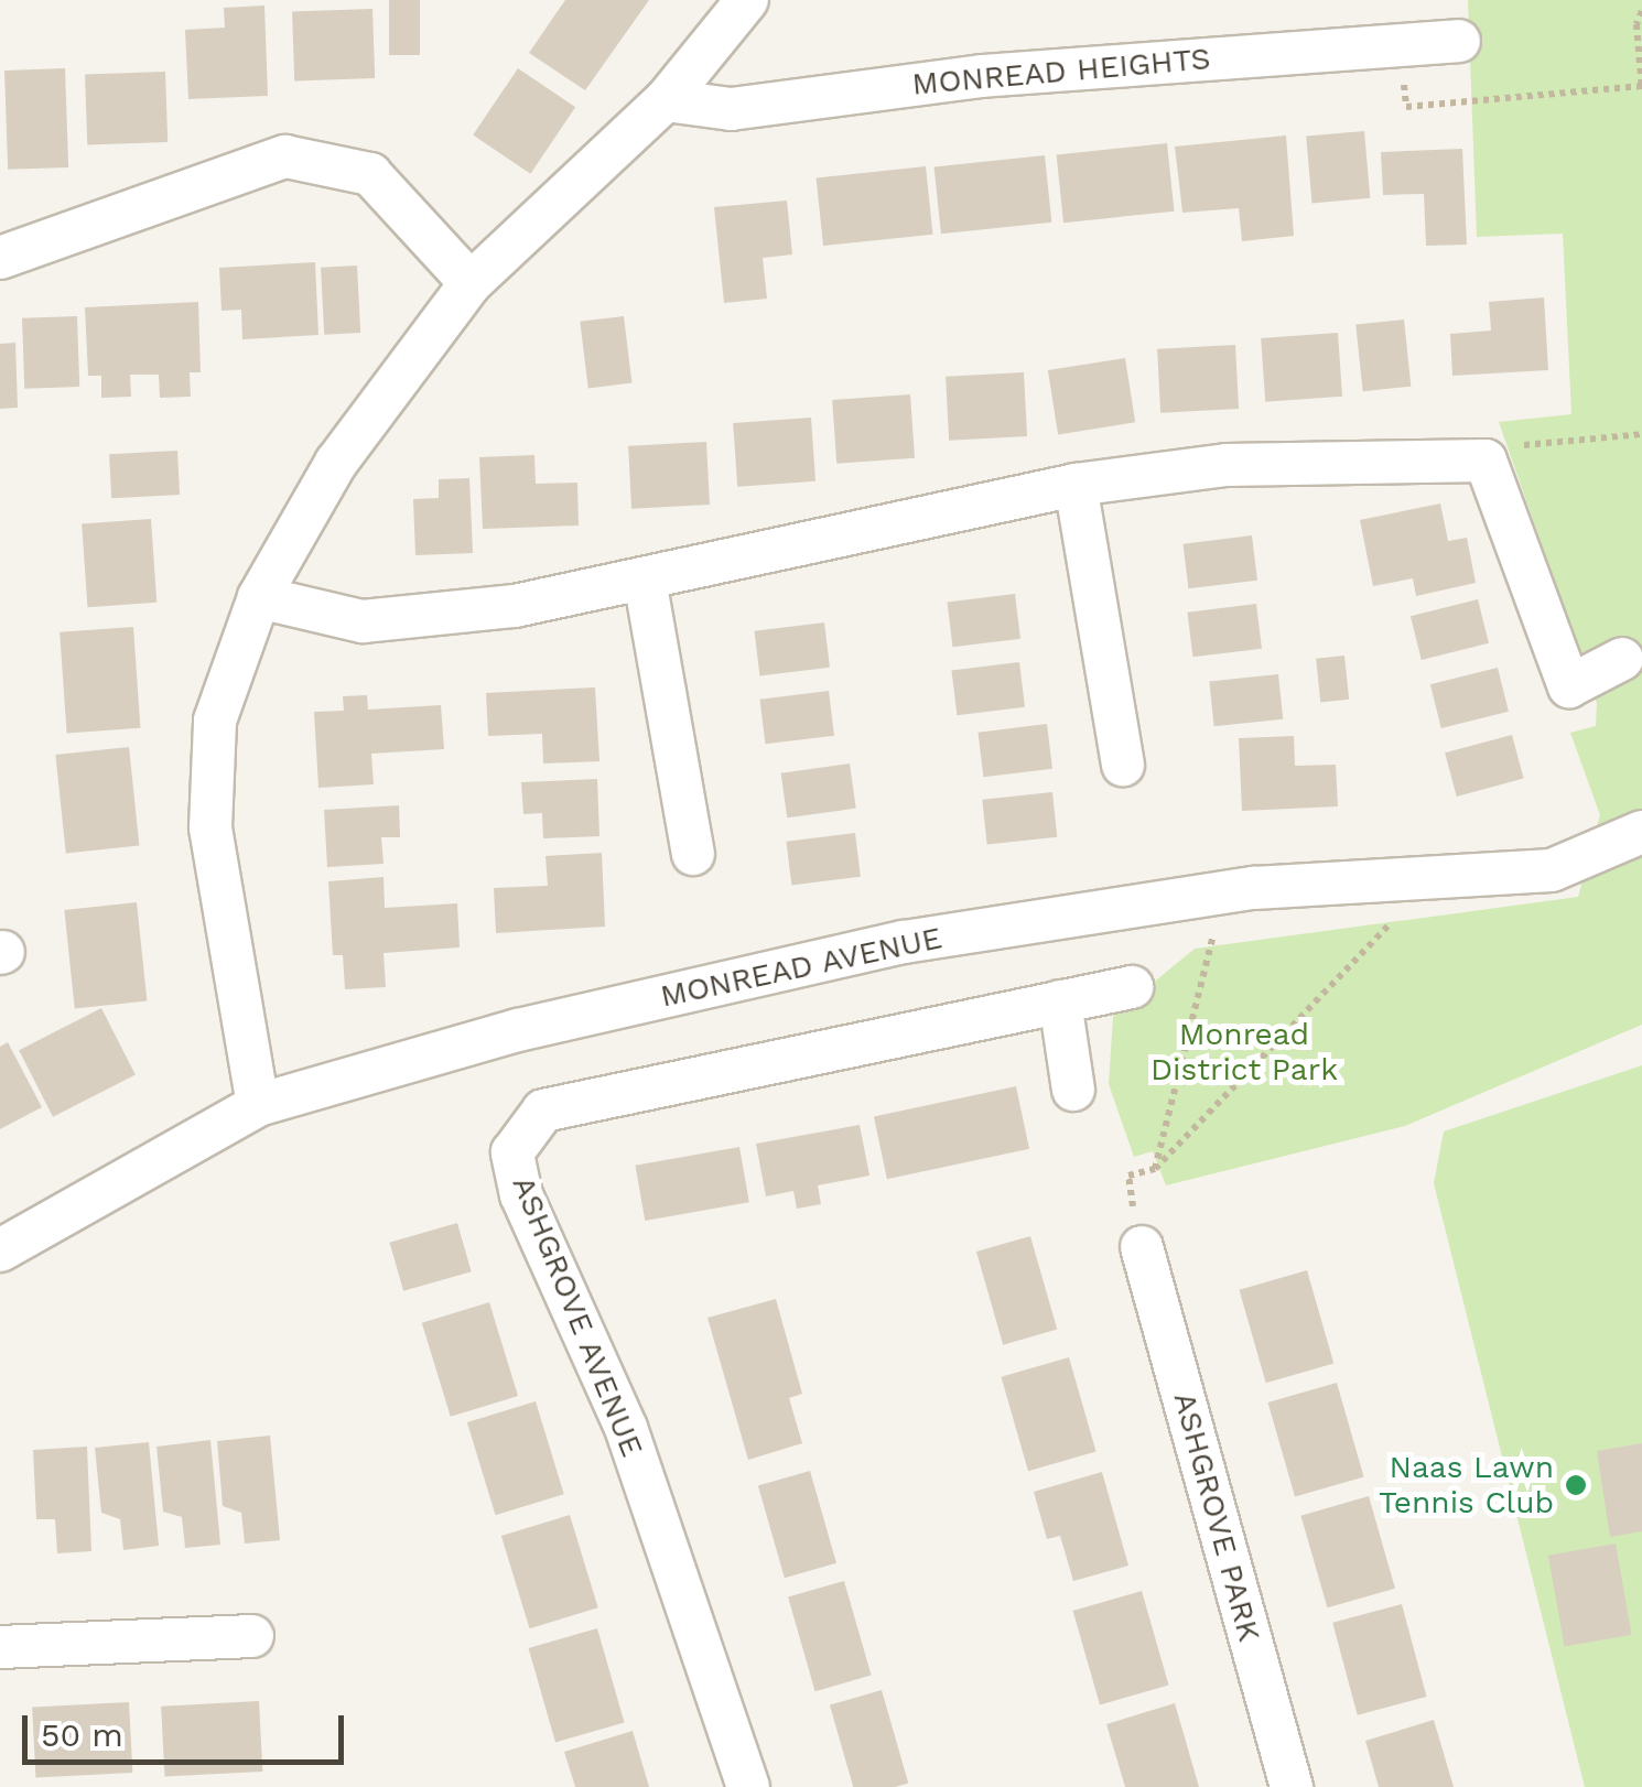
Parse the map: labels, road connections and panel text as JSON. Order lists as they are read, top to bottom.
{
  "streets": {
    "street": [
      "MONREAD HEIGHTS",
      "MONREAD AVENUE",
      "ASHGROVE AVENUE",
      "ASHGROVE PARK"
    ]
  },
  "parks": ["Monread District Park"],
  "places": ["Naas Lawn Tennis Club"],
  "scale_bar": "50 m"
}
